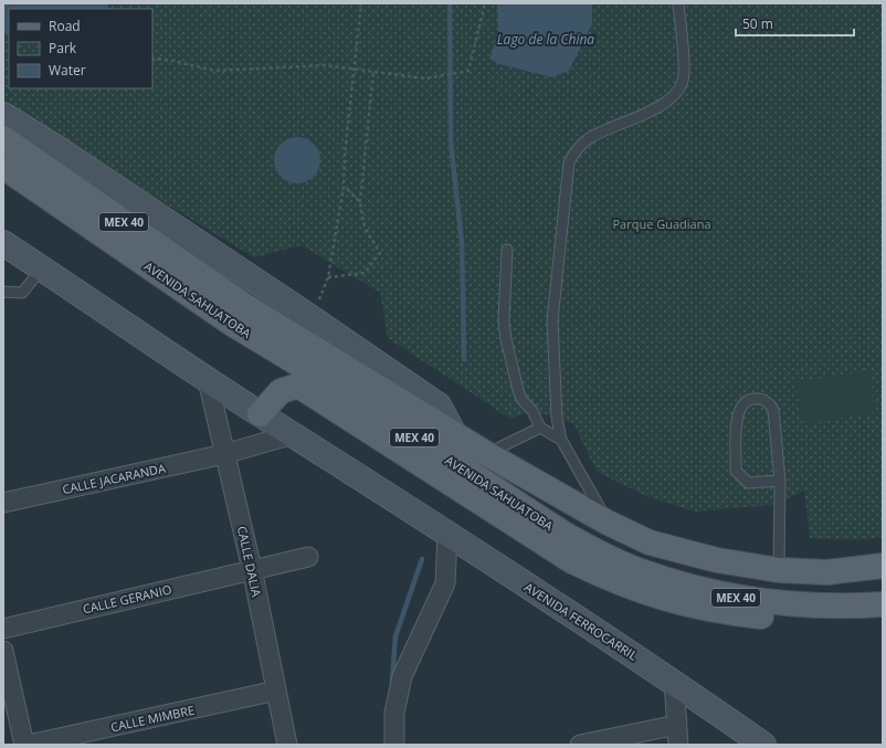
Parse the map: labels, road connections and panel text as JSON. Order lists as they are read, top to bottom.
{
  "streets": {
    "main road": ["MEX 40", "AVENIDA SAHUATOBA"],
    "street": [
      "CALLE JACARANDA",
      "CALLE DALIA",
      "CALLE GERANIO",
      "AVENIDA FERROCARRIL",
      "CALLE MIMBRE"
    ]
  },
  "crossings": [
    ["CALLE JACARANDA", "CALLE DALIA"],
    ["CALLE JACARANDA", "AVENIDA FERROCARRIL"],
    ["CALLE DALIA", "CALLE GERANIO"],
    ["CALLE DALIA", "CALLE MIMBRE"]
  ],
  "water": ["Lago de la China"],
  "parks": ["Parque Guadiana"],
  "legend": ["Road", "Park", "Water"],
  "scale_bar": "50 m"
}
